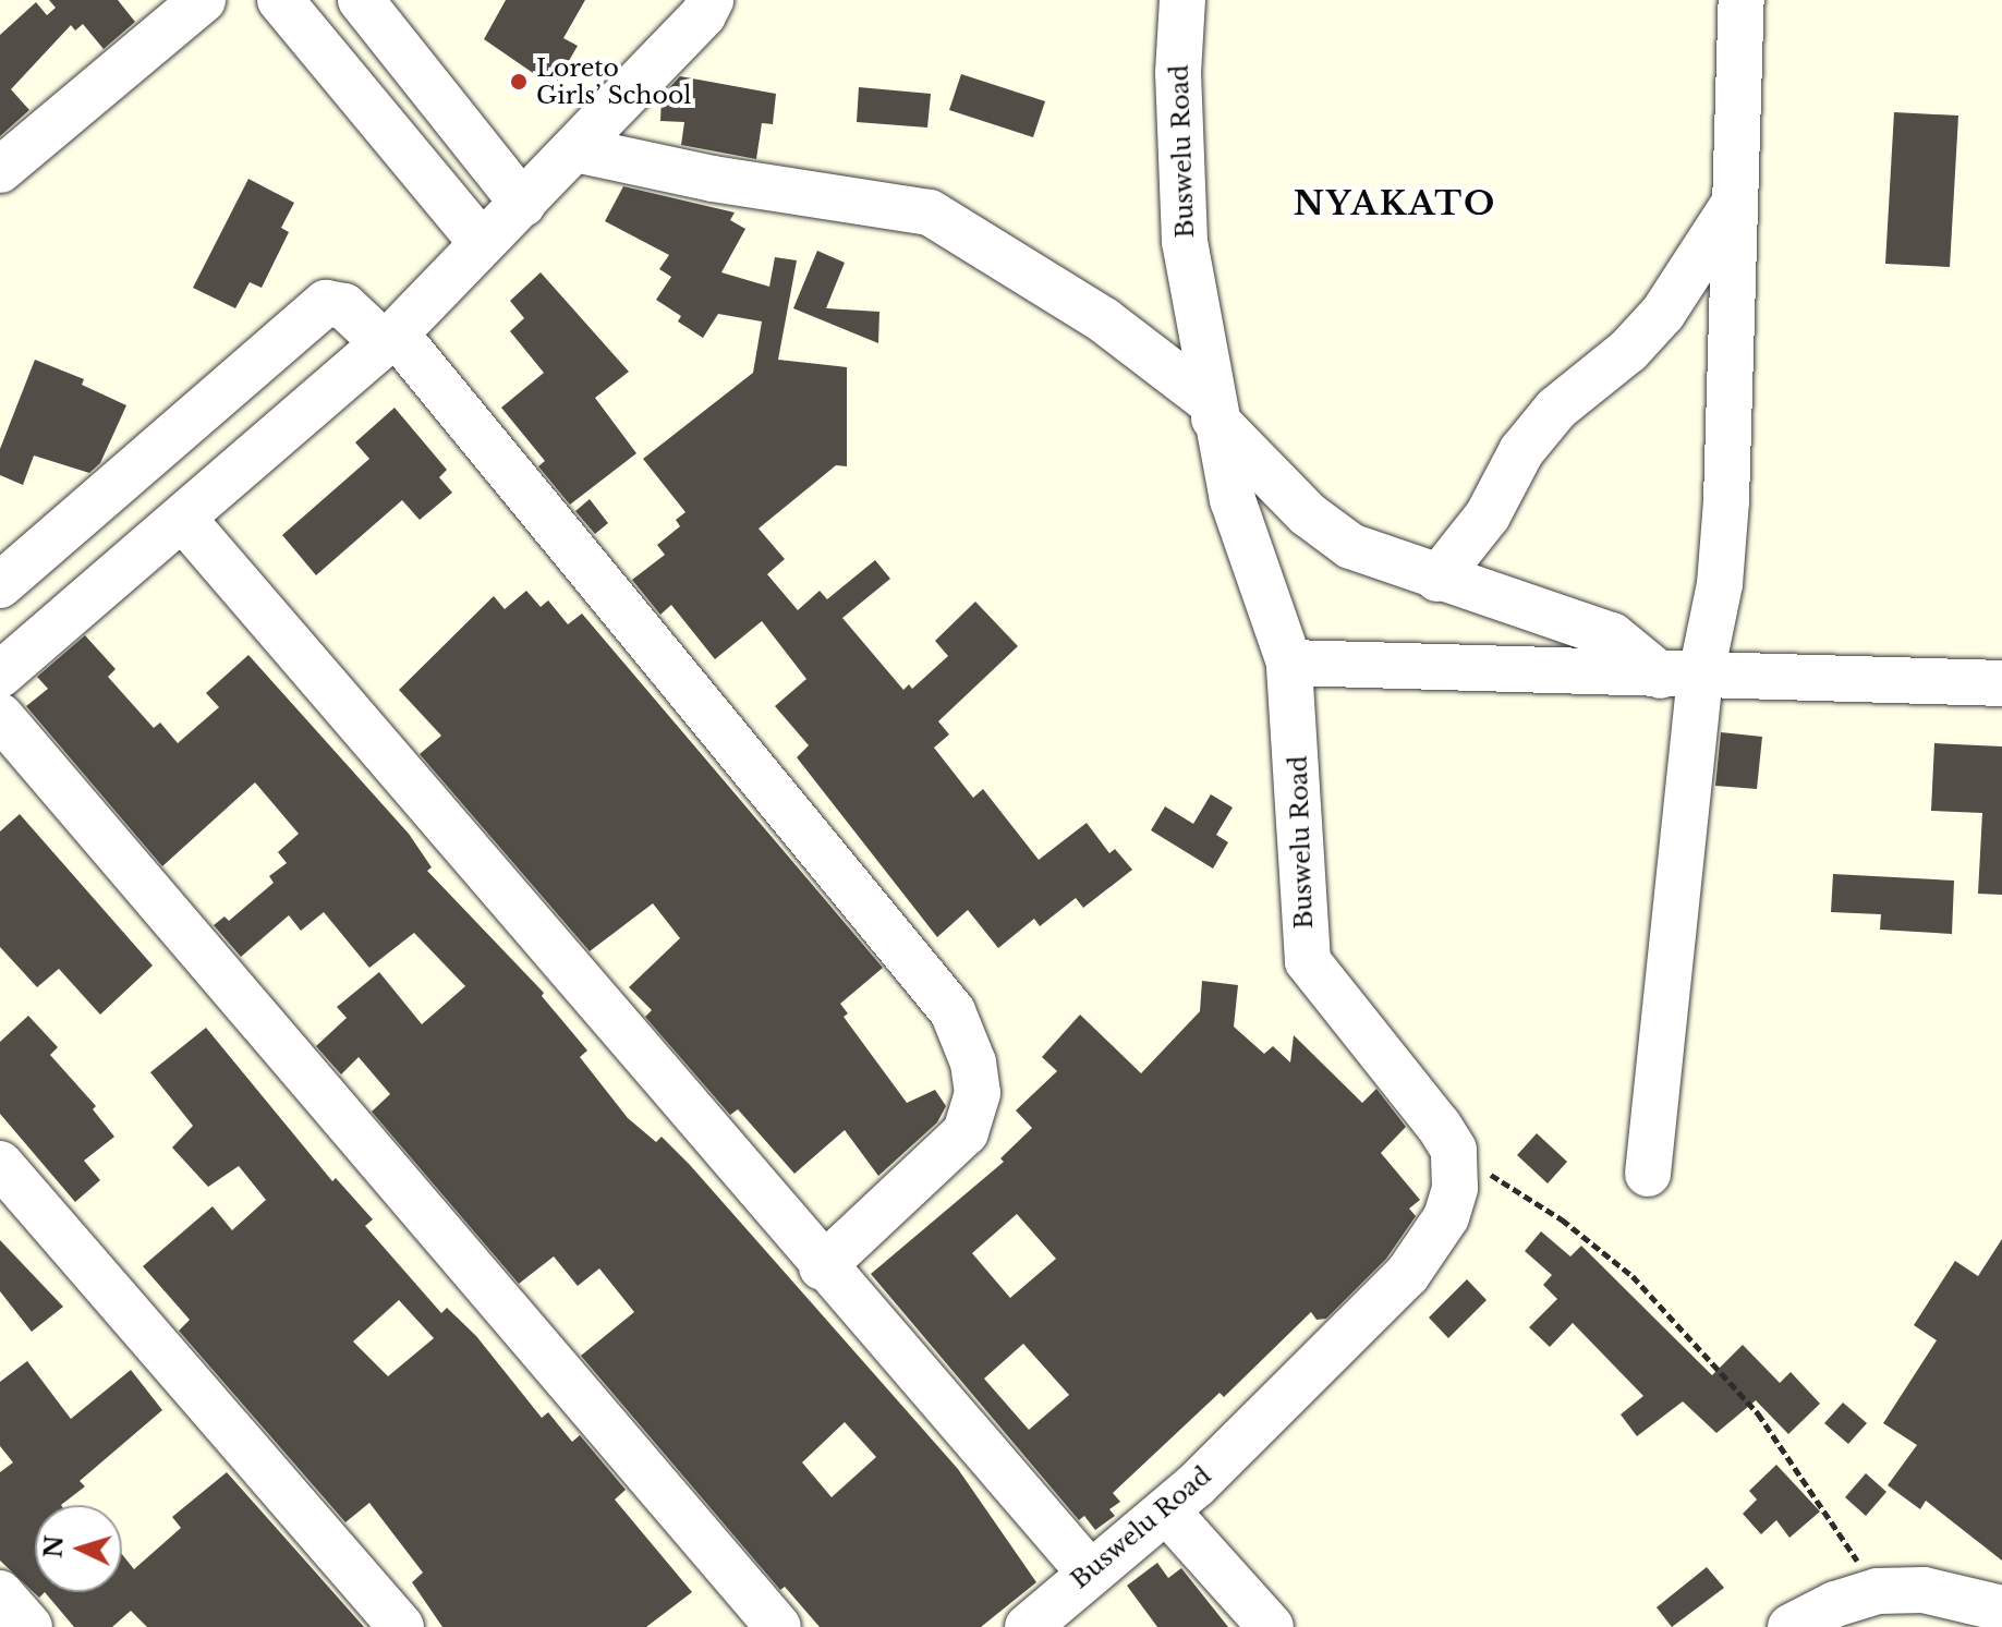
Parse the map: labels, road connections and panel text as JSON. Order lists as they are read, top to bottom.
{
  "streets": {
    "street": ["Buswelu Road"]
  },
  "districts": ["NYAKATO"],
  "places": ["Loreto Girls’ School"],
  "north": "left"
}
